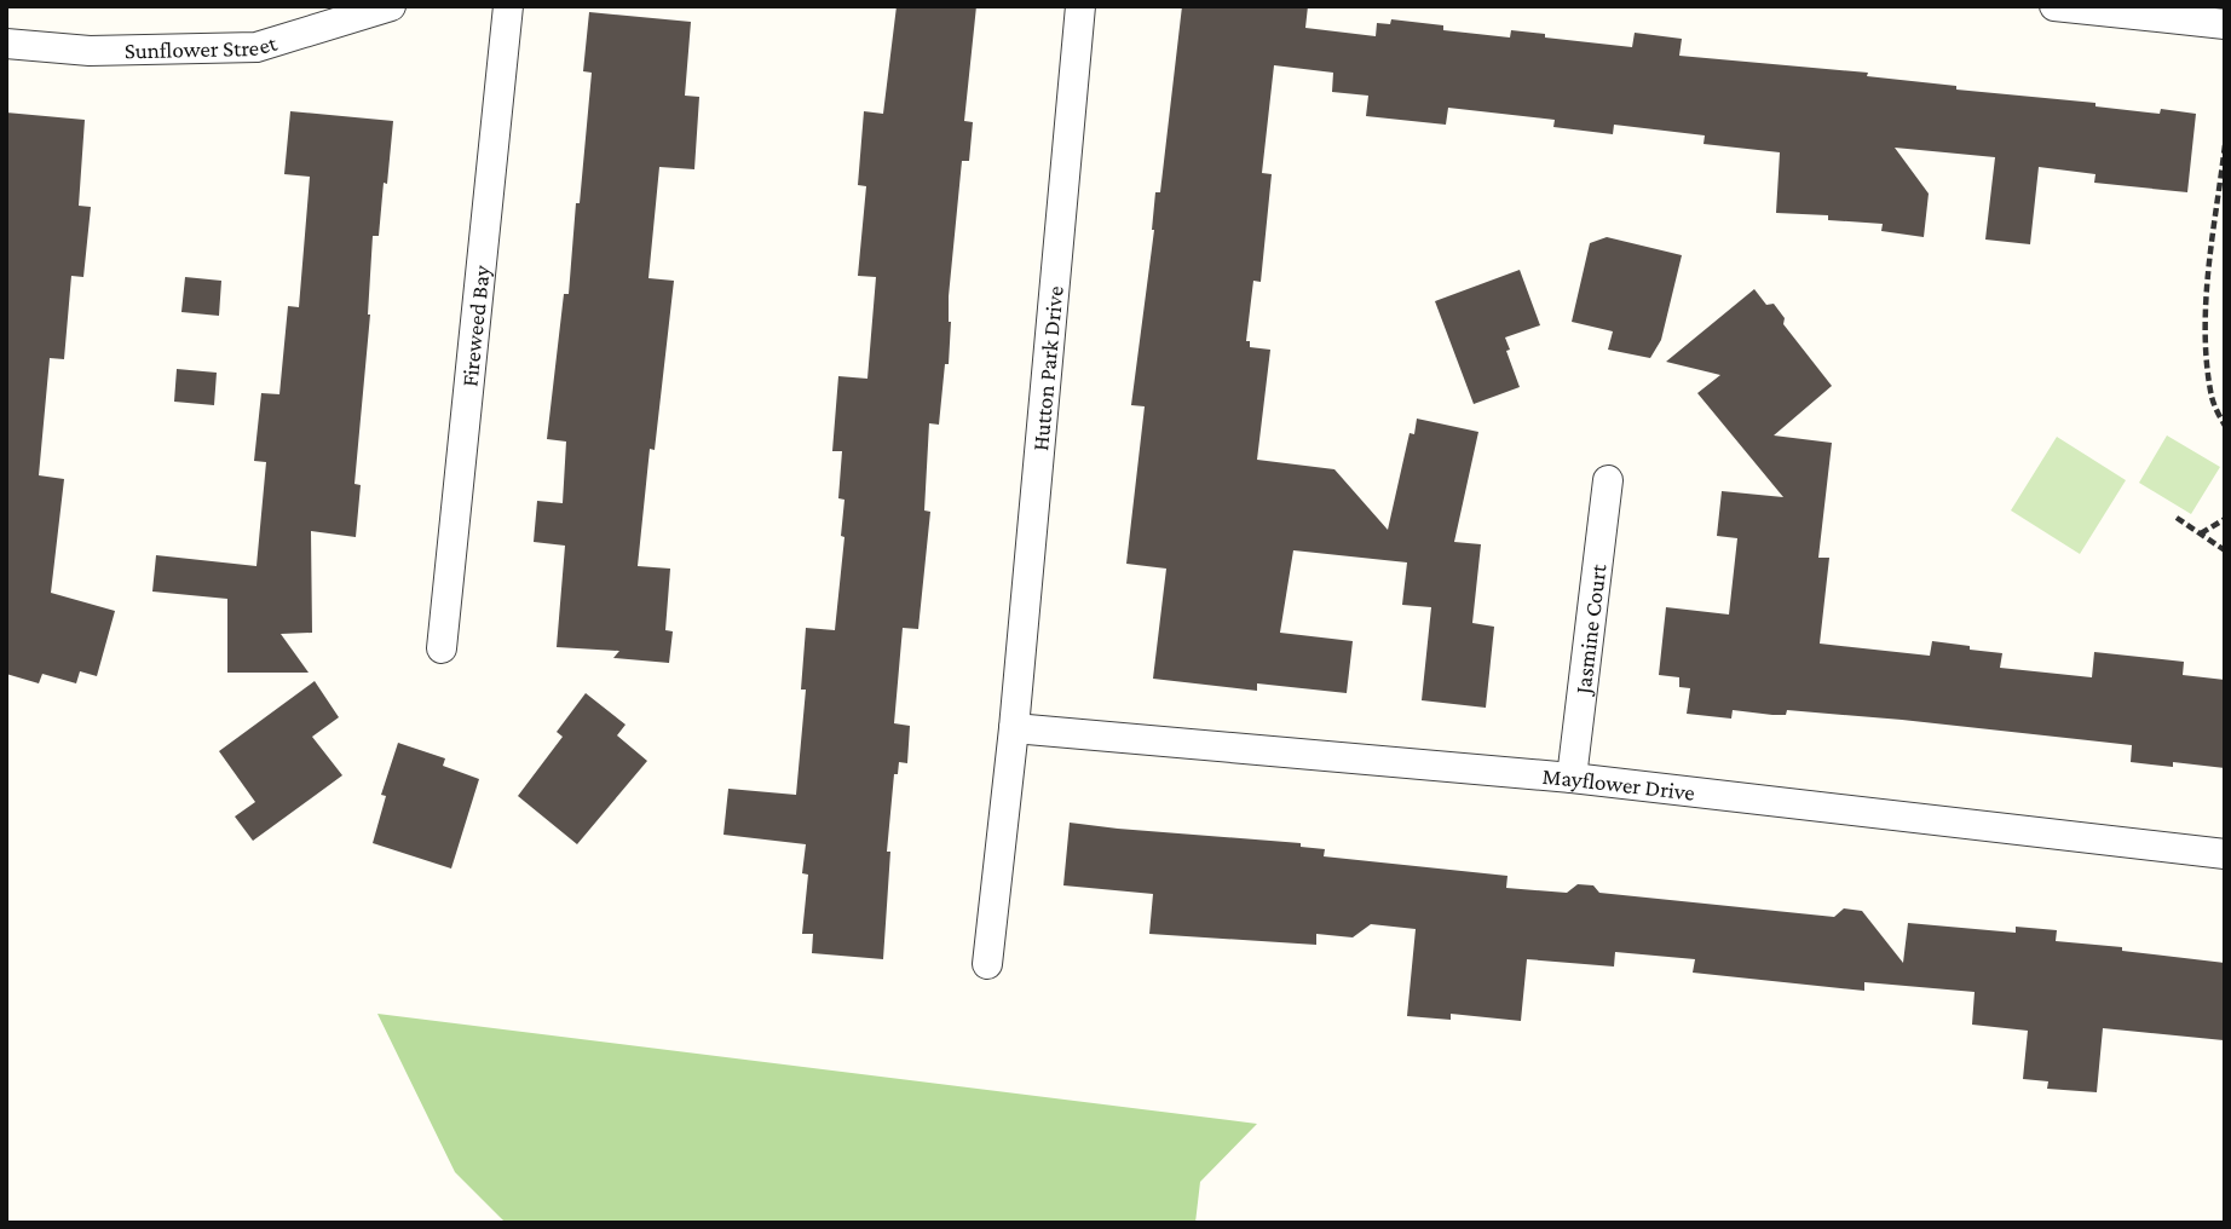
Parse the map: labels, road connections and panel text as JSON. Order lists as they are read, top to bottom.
{
  "streets": {
    "street": [
      "Sunflower Street",
      "Fireweed Bay",
      "Hutton Park Drive",
      "Jasmine Court",
      "Mayflower Drive"
    ]
  },
  "crossings": [
    ["Hutton Park Drive", "Mayflower Drive"],
    ["Jasmine Court", "Mayflower Drive"]
  ]
}
